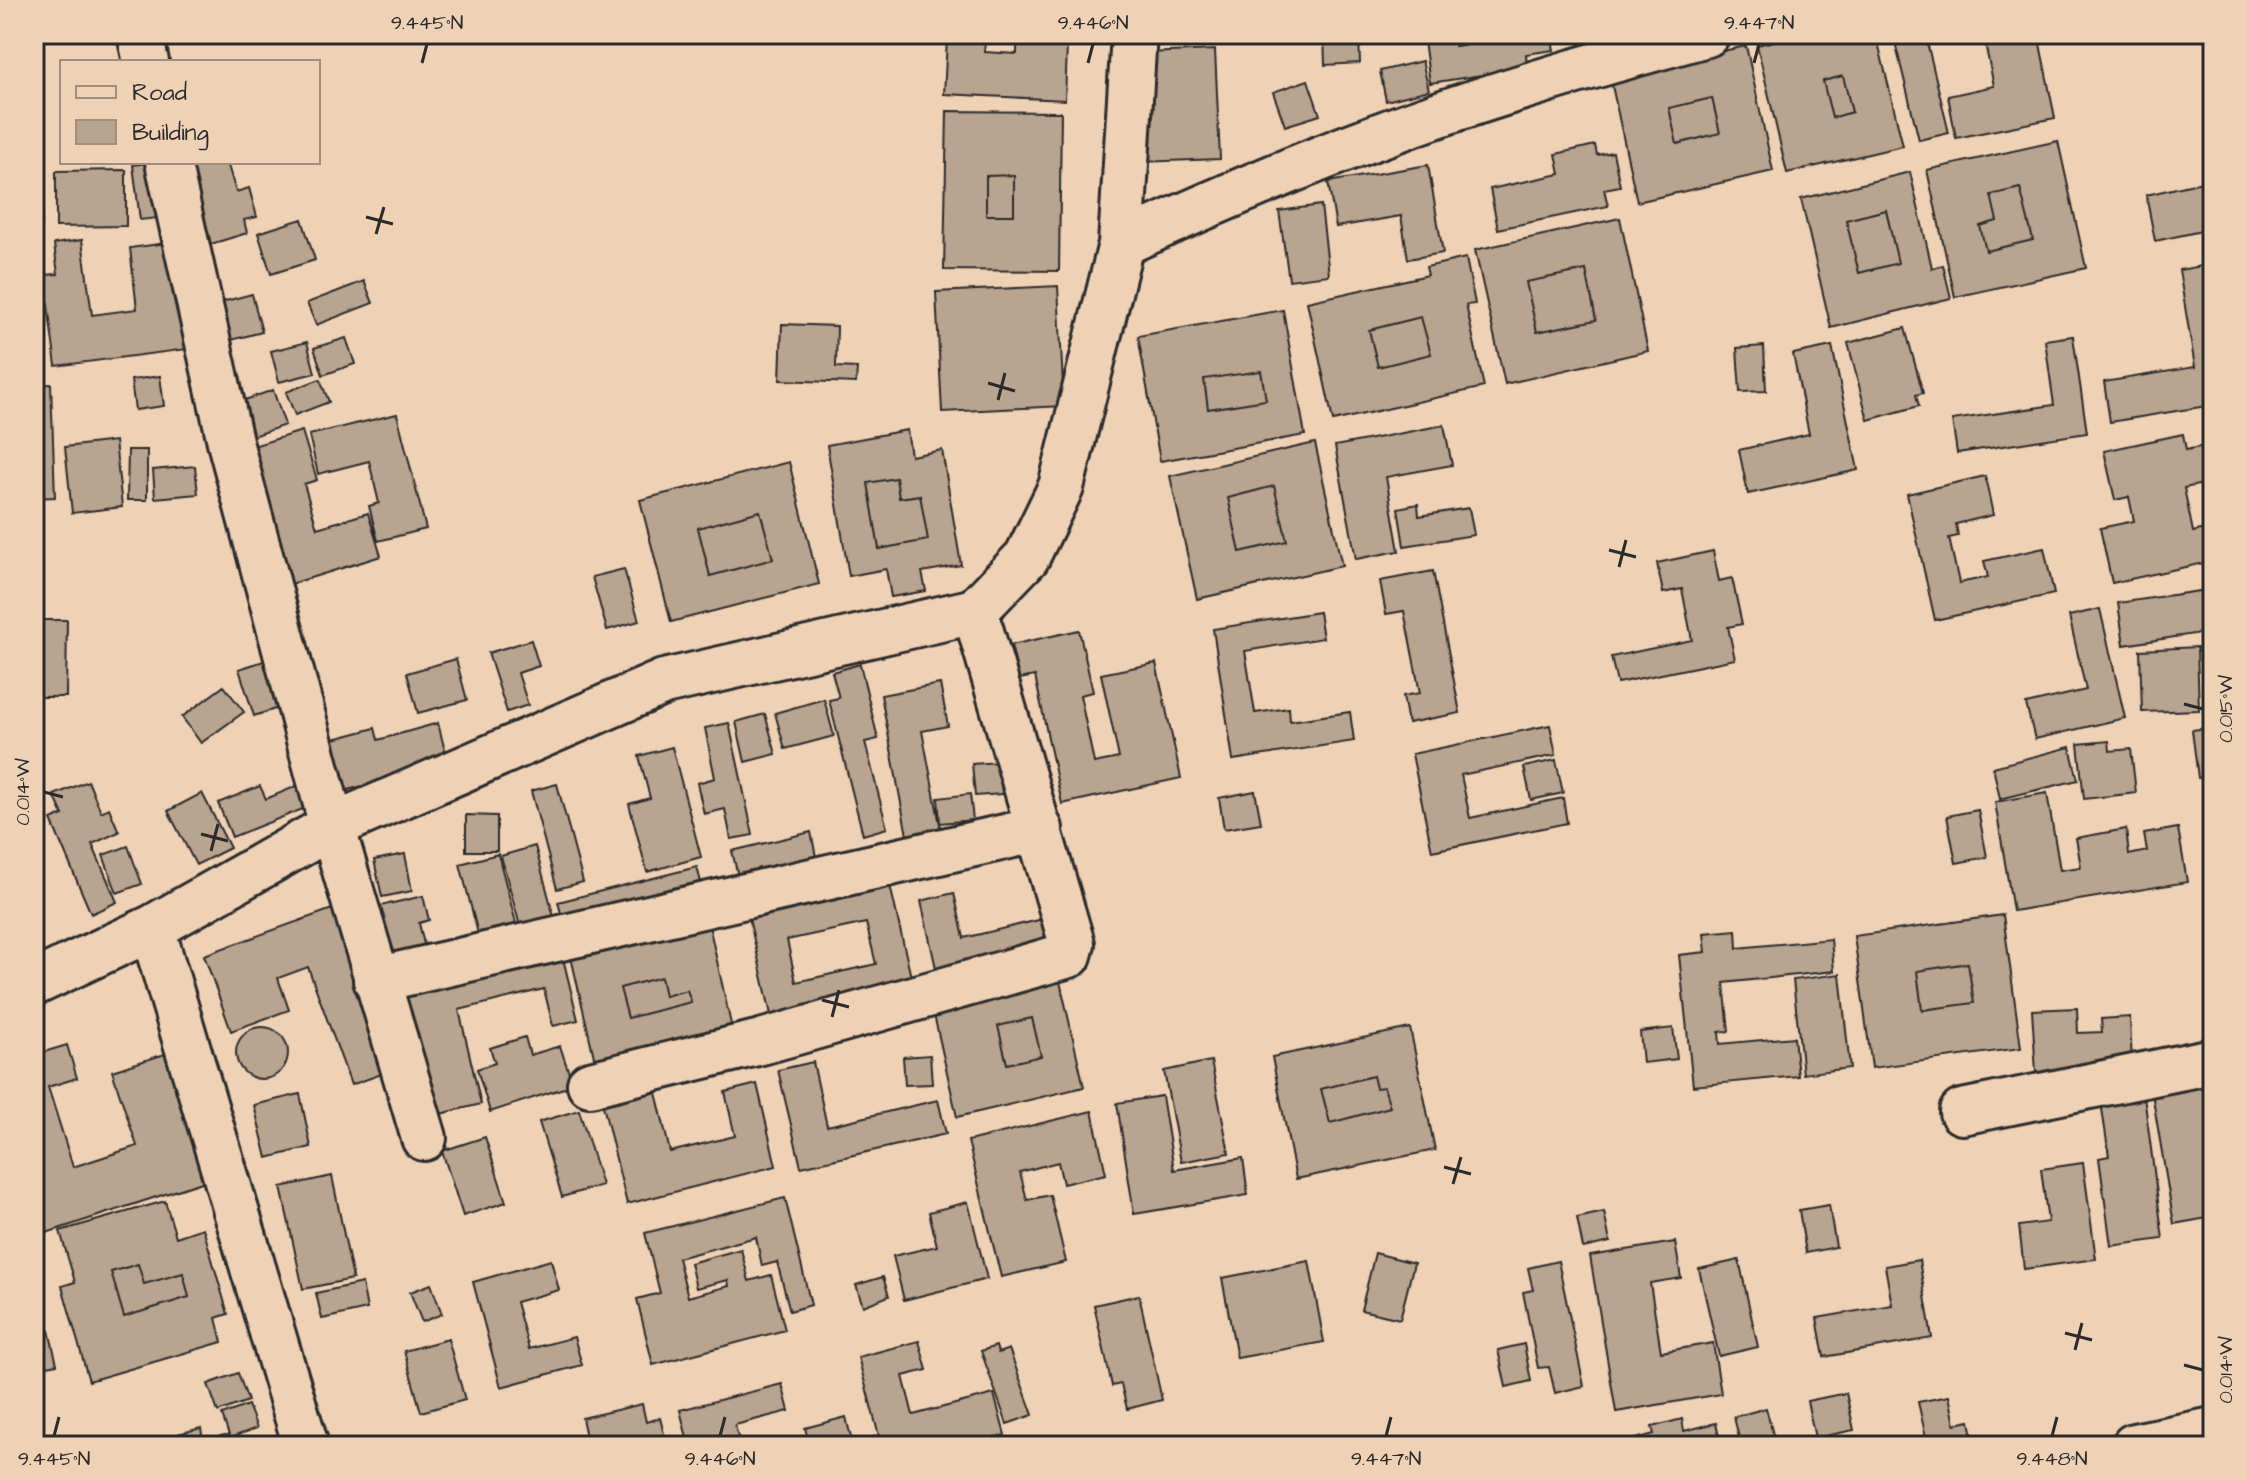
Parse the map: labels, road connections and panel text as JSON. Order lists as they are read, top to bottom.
{
  "legend": ["Road", "Building"],
  "coordinates": [
    "9.445°N",
    "9.446°N",
    "9.447°N",
    "0.015°W",
    "0.014°W",
    "9.448°N"
  ]
}
